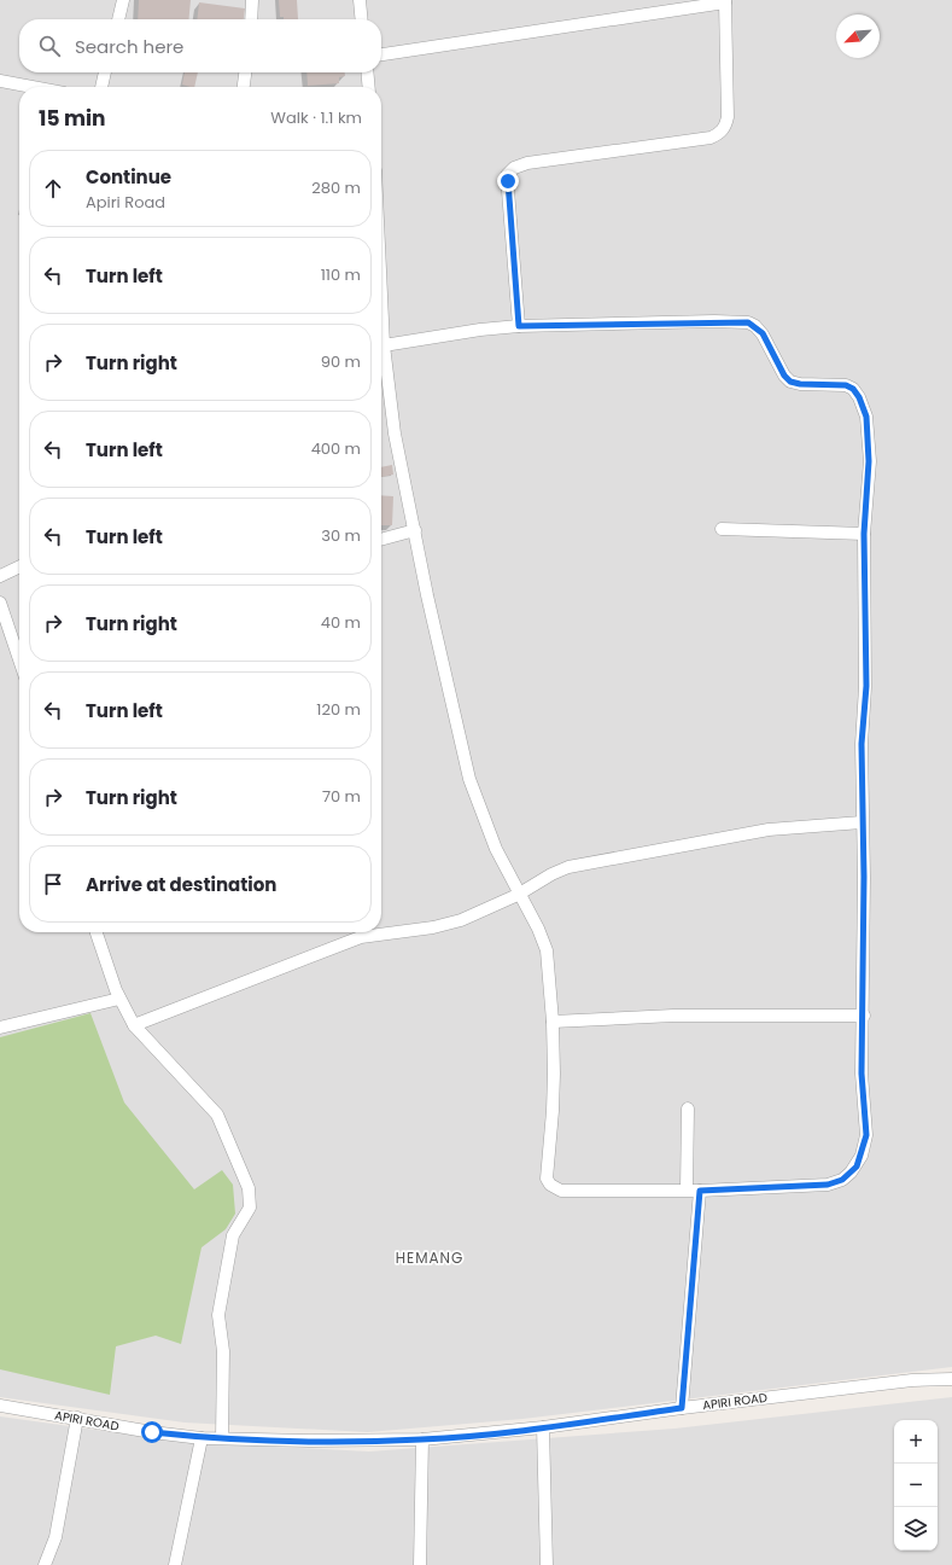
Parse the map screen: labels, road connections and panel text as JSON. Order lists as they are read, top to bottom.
{
  "streets": {
    "street": ["APIRI ROAD"]
  },
  "districts": ["HEMANG"],
  "north": "bottom left",
  "page": {
    "search": "Search here",
    "heading": ["15 min", "Walk · 1.1 km"],
    "list": [
      ["Continue", "Apiri Road", "280 m"],
      ["Turn left", "110 m"],
      ["Turn right", "90 m"],
      ["Turn left", "400 m"],
      ["Turn left", "30 m"],
      ["Turn right", "40 m"],
      ["Turn left", "120 m"],
      ["Turn right", "70 m"],
      "Arrive at destination"
    ],
    "map_buttons": ["+", "−"]
  }
}
